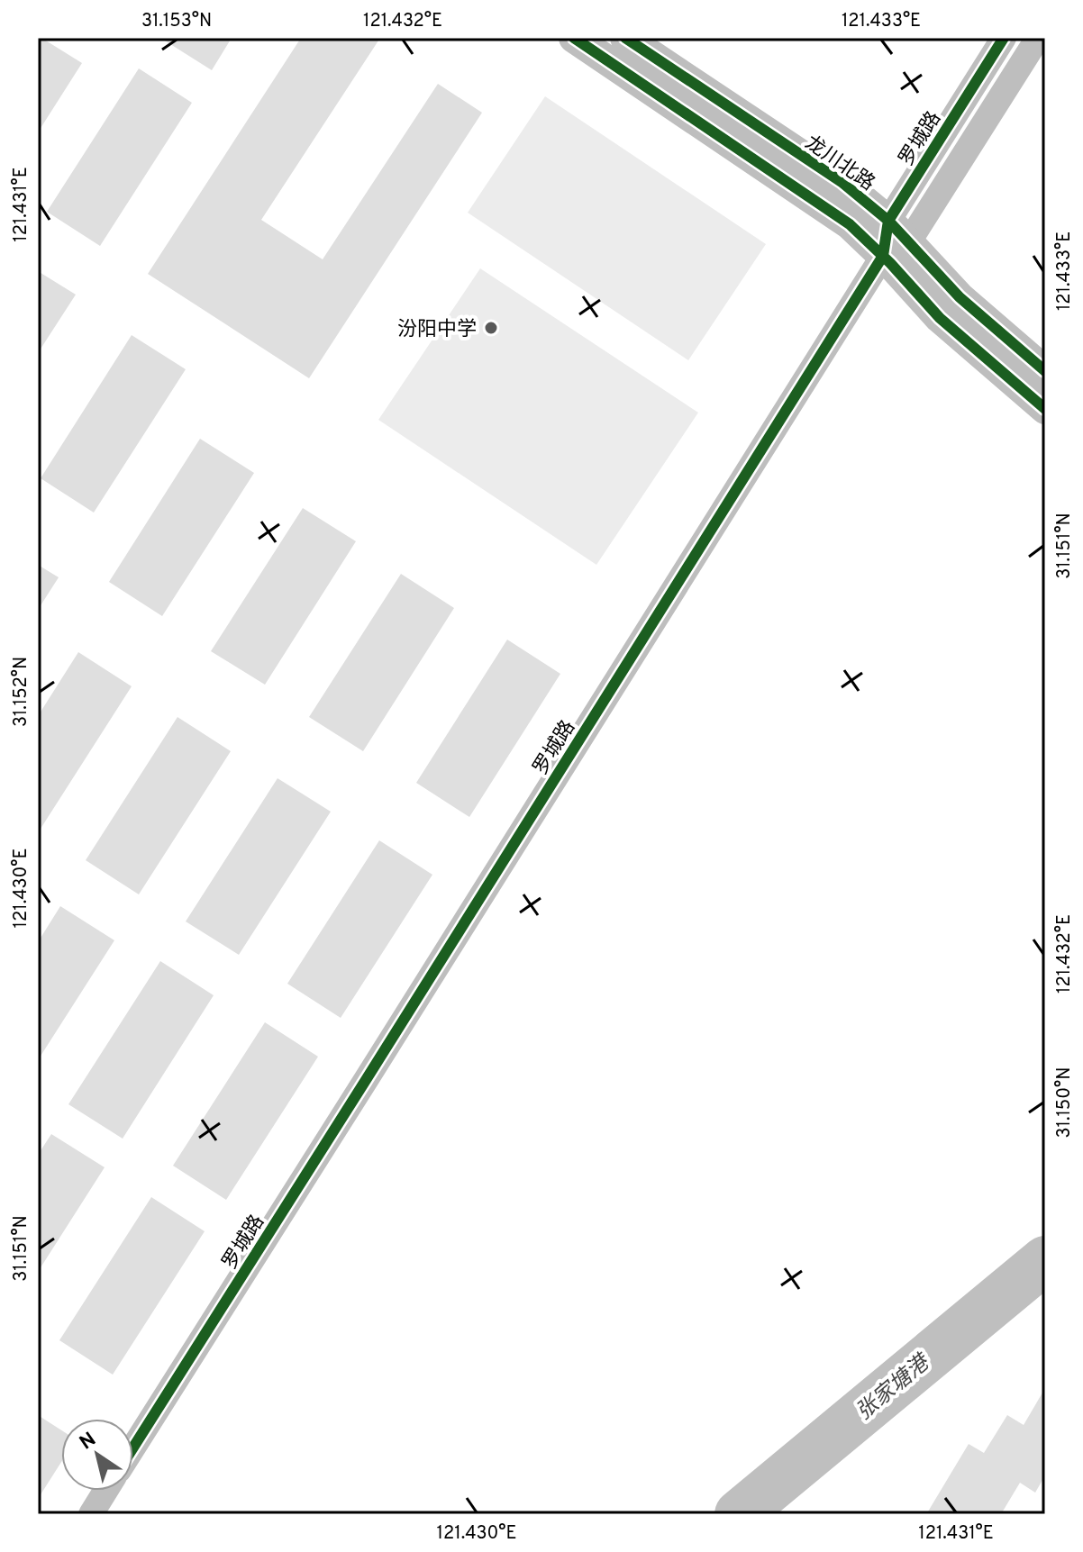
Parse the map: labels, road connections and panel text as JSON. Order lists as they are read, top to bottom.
{
  "streets": {
    "street": ["罗城路", "龙川北路"]
  },
  "crossings": [
    ["罗城路", "龙川北路"]
  ],
  "water": ["张家塘港"],
  "places": ["汾阳中学"],
  "north": "top left",
  "coordinates": [
    "31.153°N",
    "121.432°E",
    "121.433°E",
    "121.431°E",
    "31.151°N",
    "31.152°N",
    "121.430°E",
    "31.150°N"
  ]
}
